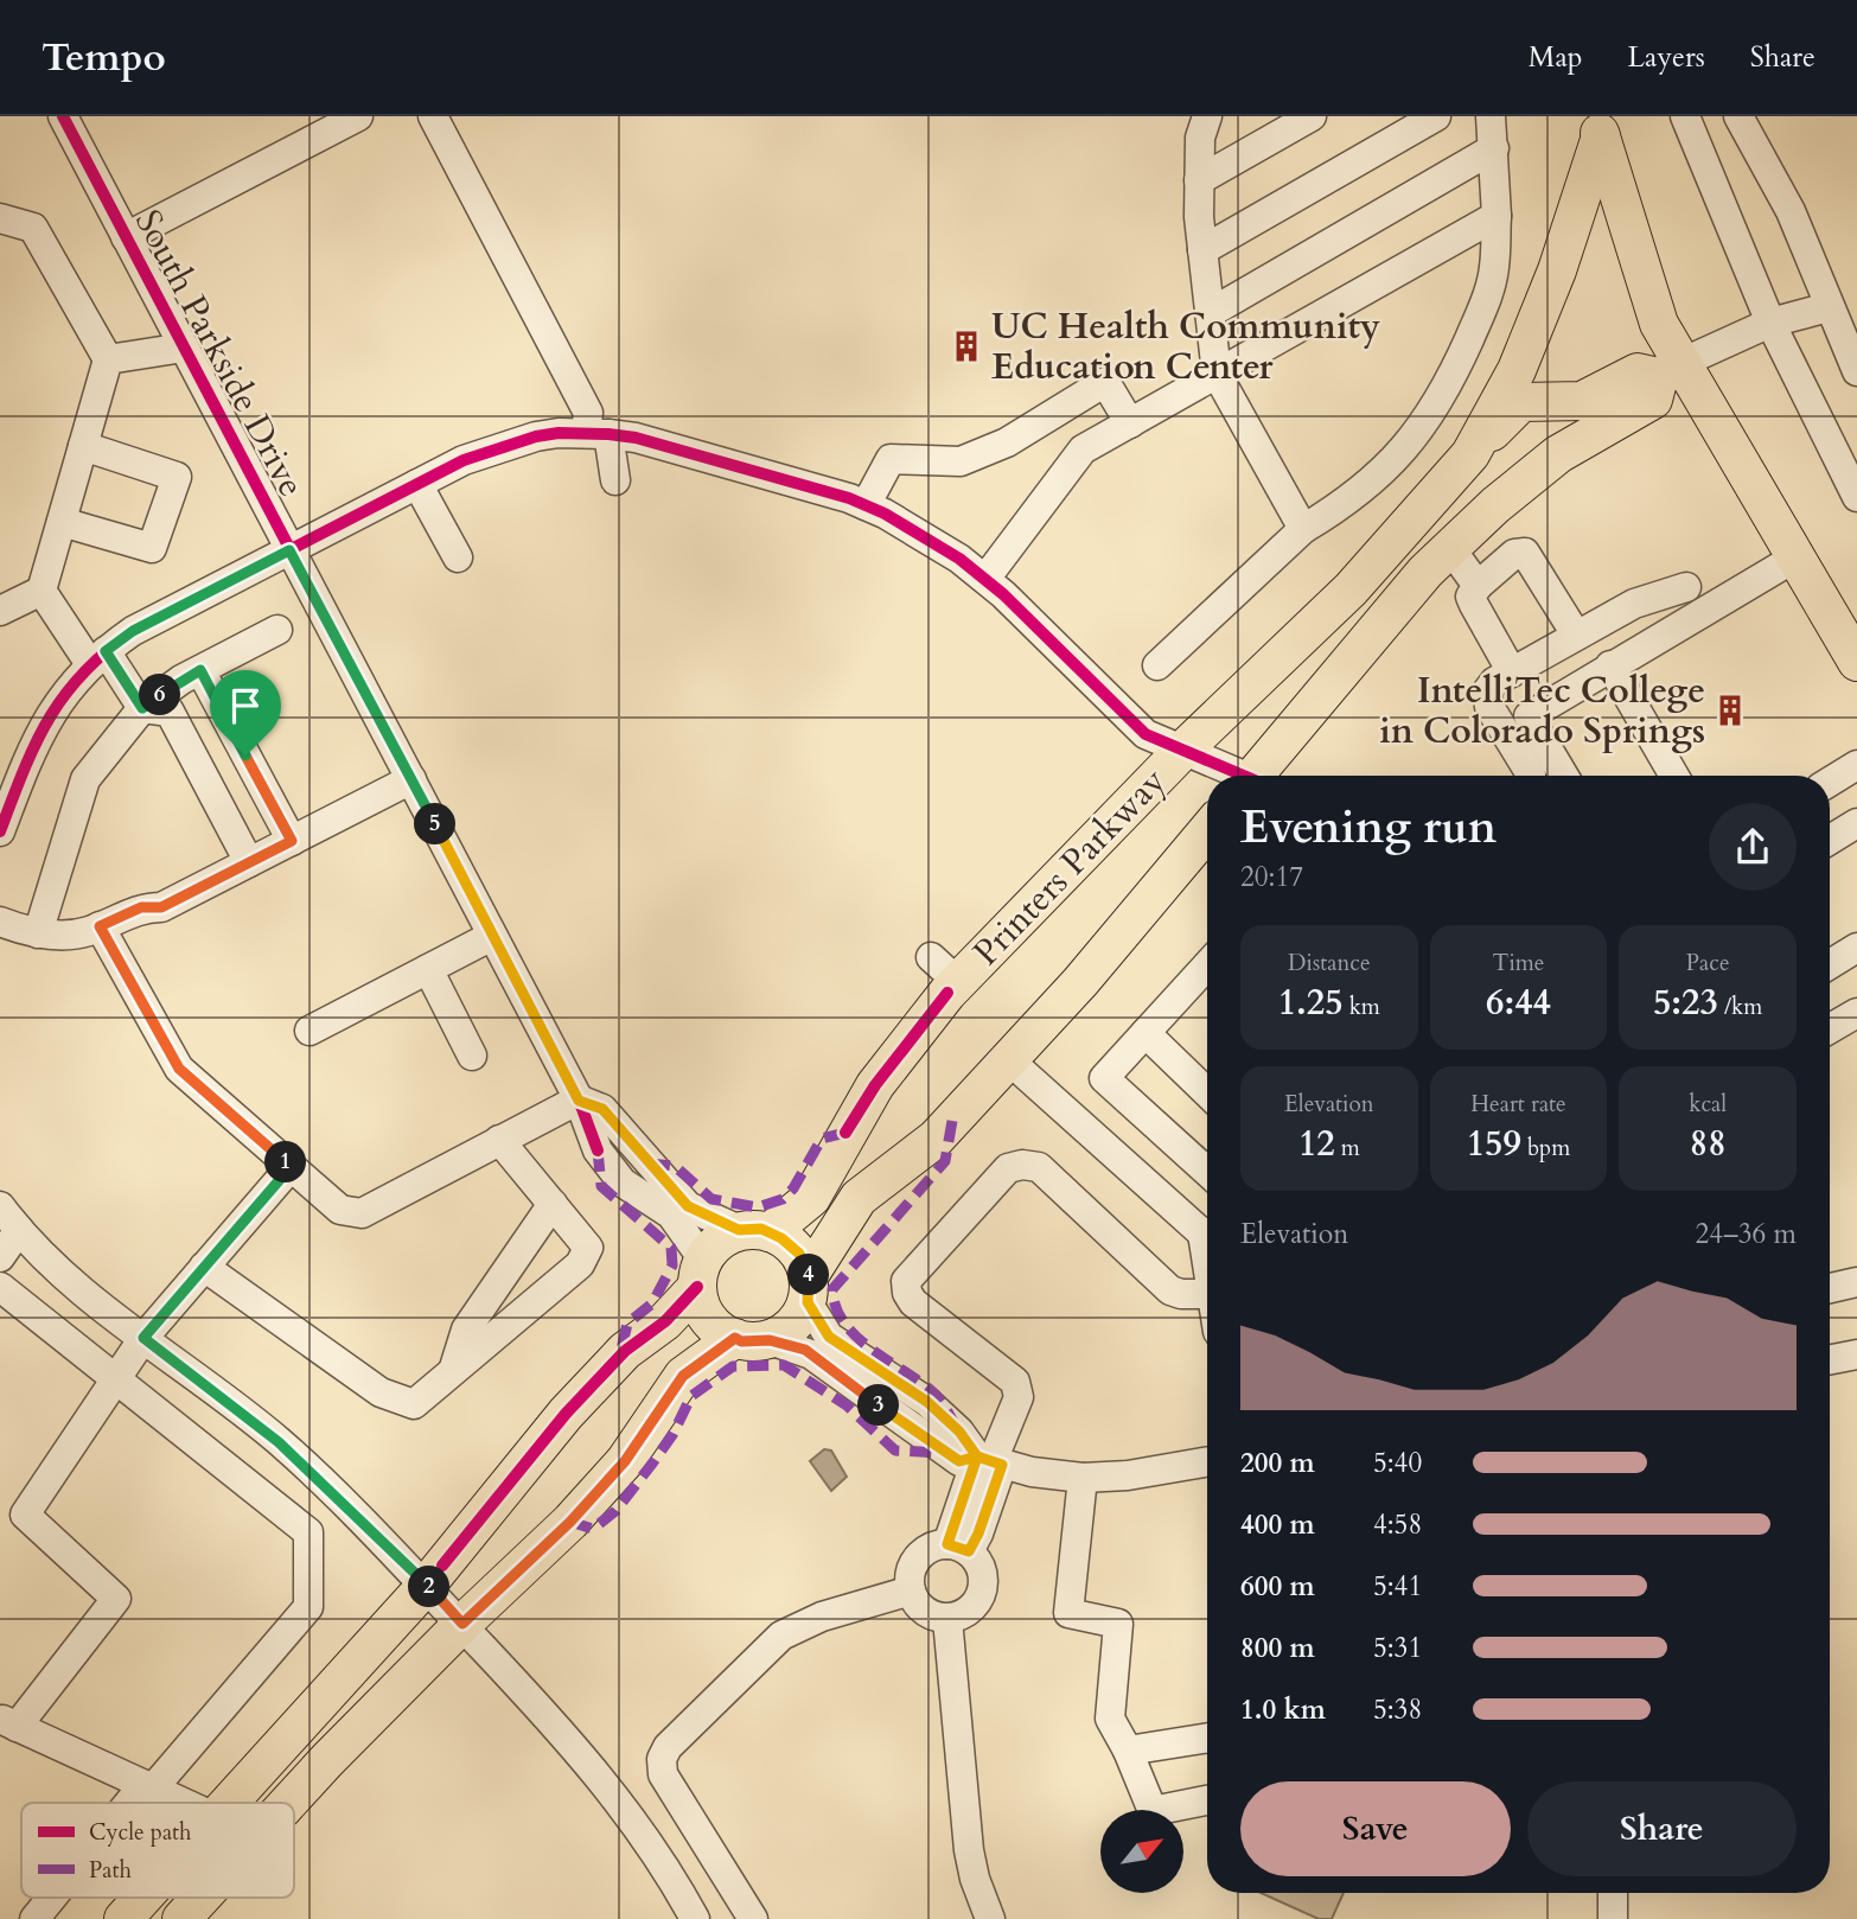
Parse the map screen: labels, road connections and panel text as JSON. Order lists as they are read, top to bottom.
{
  "streets": {
    "main road": ["South Parkside Drive", "Printers Parkway"]
  },
  "crossings": [
    ["South Parkside Drive", "Printers Parkway"]
  ],
  "places": {
    "building": ["UC Health Community Education Center", "IntelliTec College in Colorado Springs"]
  },
  "legend": ["Cycle path", "Path"],
  "north": "top right",
  "page": {
    "header": "Tempo",
    "nav": ["Map", "Layers", "Share"],
    "pins": [
      "6",
      "5",
      "1",
      "4",
      "3",
      "2"
    ],
    "heading": ["Evening run", "20:17"],
    "stats": [
      ["Distance", "1.25 km"],
      ["Time", "6:44"],
      ["Pace", "5:23 /km"],
      ["Elevation", "12 m"],
      ["Heart rate", "159 bpm"],
      ["kcal", "88"]
    ],
    "chart": ["Elevation", "24–36 m"],
    "list": [
      {
        "name": "200 m",
        "note": "5:40"
      },
      {
        "name": "400 m",
        "note": "4:58"
      },
      {
        "name": "600 m",
        "note": "5:41"
      },
      {
        "name": "800 m",
        "note": "5:31"
      },
      {
        "name": "1.0 km",
        "note": "5:38"
      }
    ],
    "buttons": ["Save", "Share"]
  }
}
